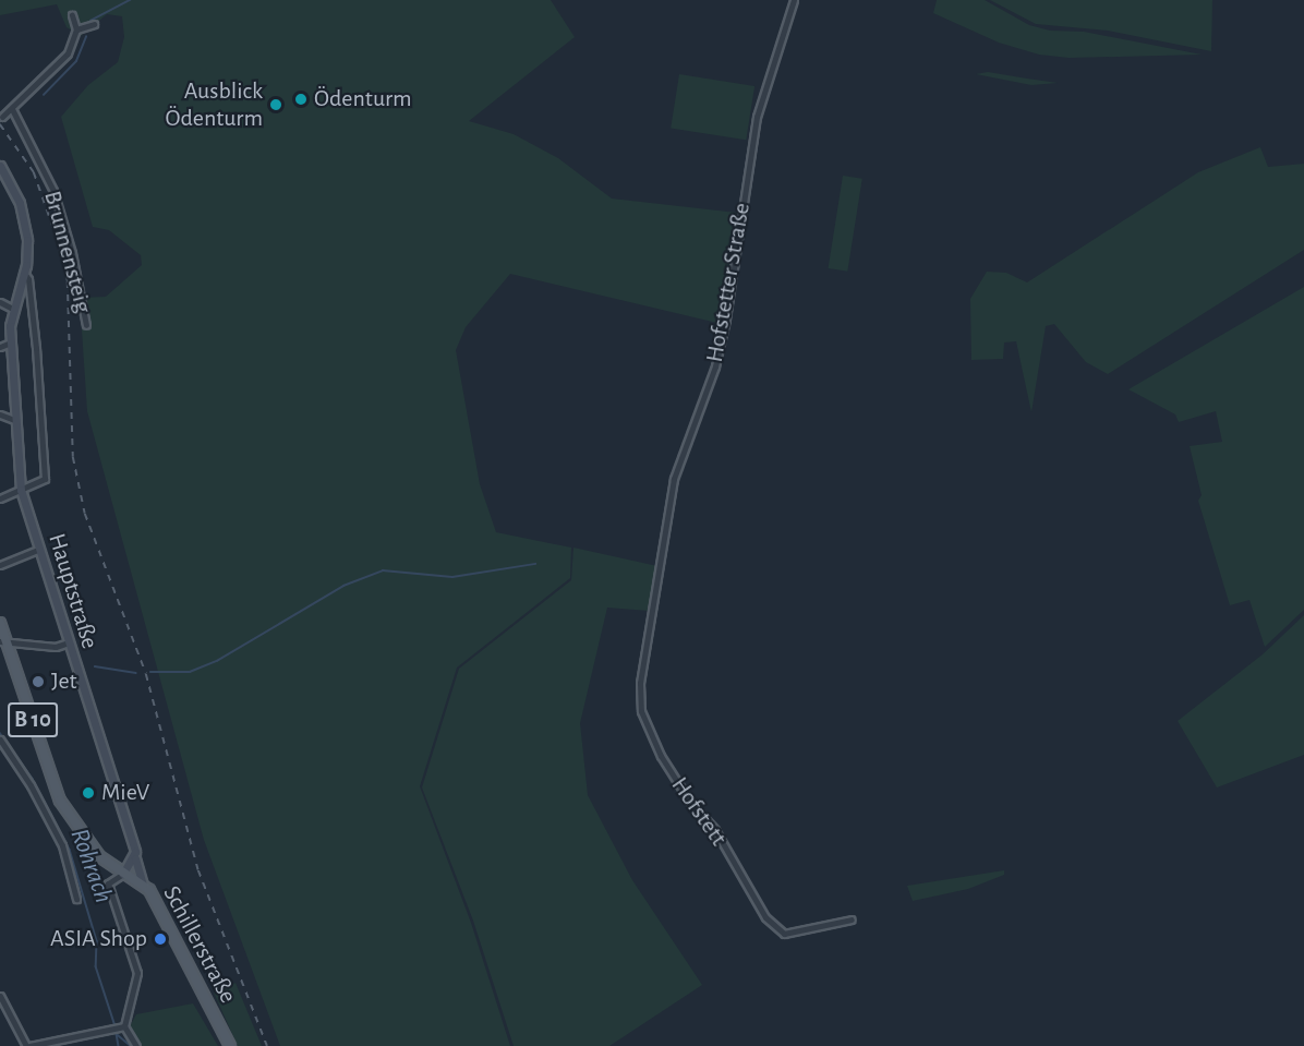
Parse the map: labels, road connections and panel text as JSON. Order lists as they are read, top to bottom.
{
  "streets": {
    "main road": ["B 10", "Schillerstraße"],
    "street": [
      "Brunnensteig",
      "Hofstetter Straße",
      "Hauptstraße",
      "Hofstett"
    ]
  },
  "crossings": [
    ["Hofstetter Straße", "Hofstett"],
    ["Hauptstraße", "Schillerstraße"],
    ["B 10", "Schillerstraße"]
  ],
  "water": ["Rohrach"],
  "places": [
    "Ödenturm",
    "Ausblick Ödenturm",
    "Jet",
    "MieV",
    "ASIA Shop"
  ]
}
